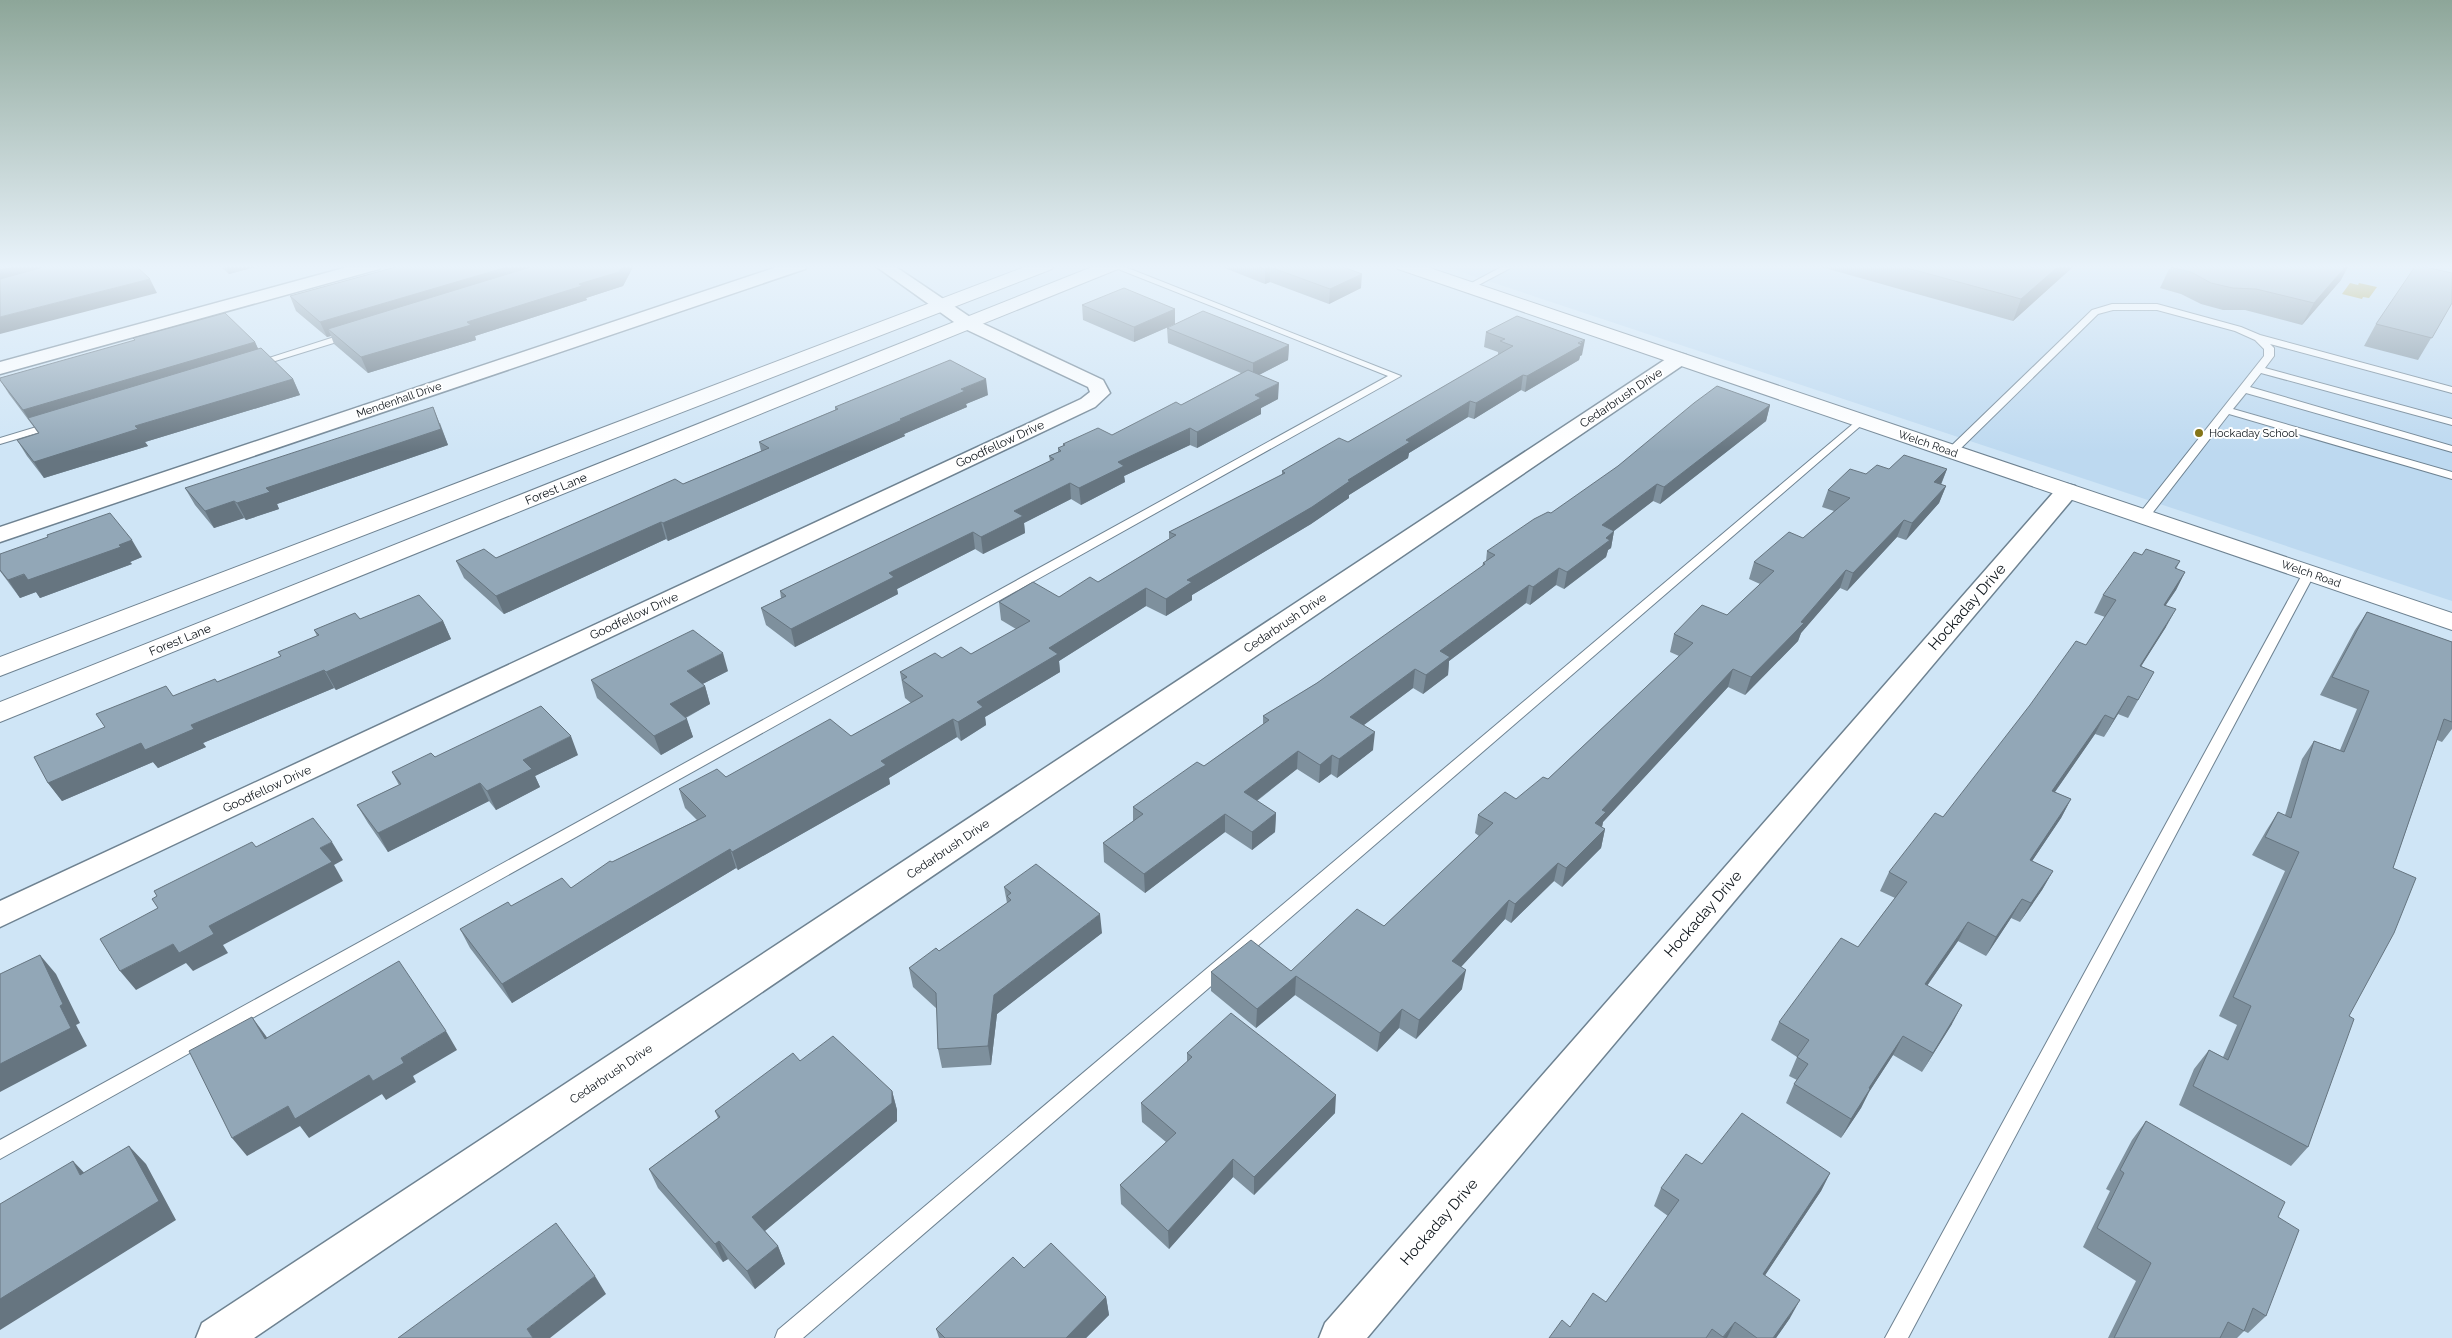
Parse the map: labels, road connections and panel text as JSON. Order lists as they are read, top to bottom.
{
  "streets": {
    "main road": ["Welch Road", "Forest Lane"],
    "street": [
      "Cedarbrush Drive",
      "Mendenhall Drive",
      "Goodfellow Drive",
      "Hockaday Drive"
    ]
  },
  "crossings": [
    ["Cedarbrush Drive", "Welch Road"],
    ["Welch Road", "Hockaday Drive"]
  ],
  "places": ["Hockaday School"]
}
